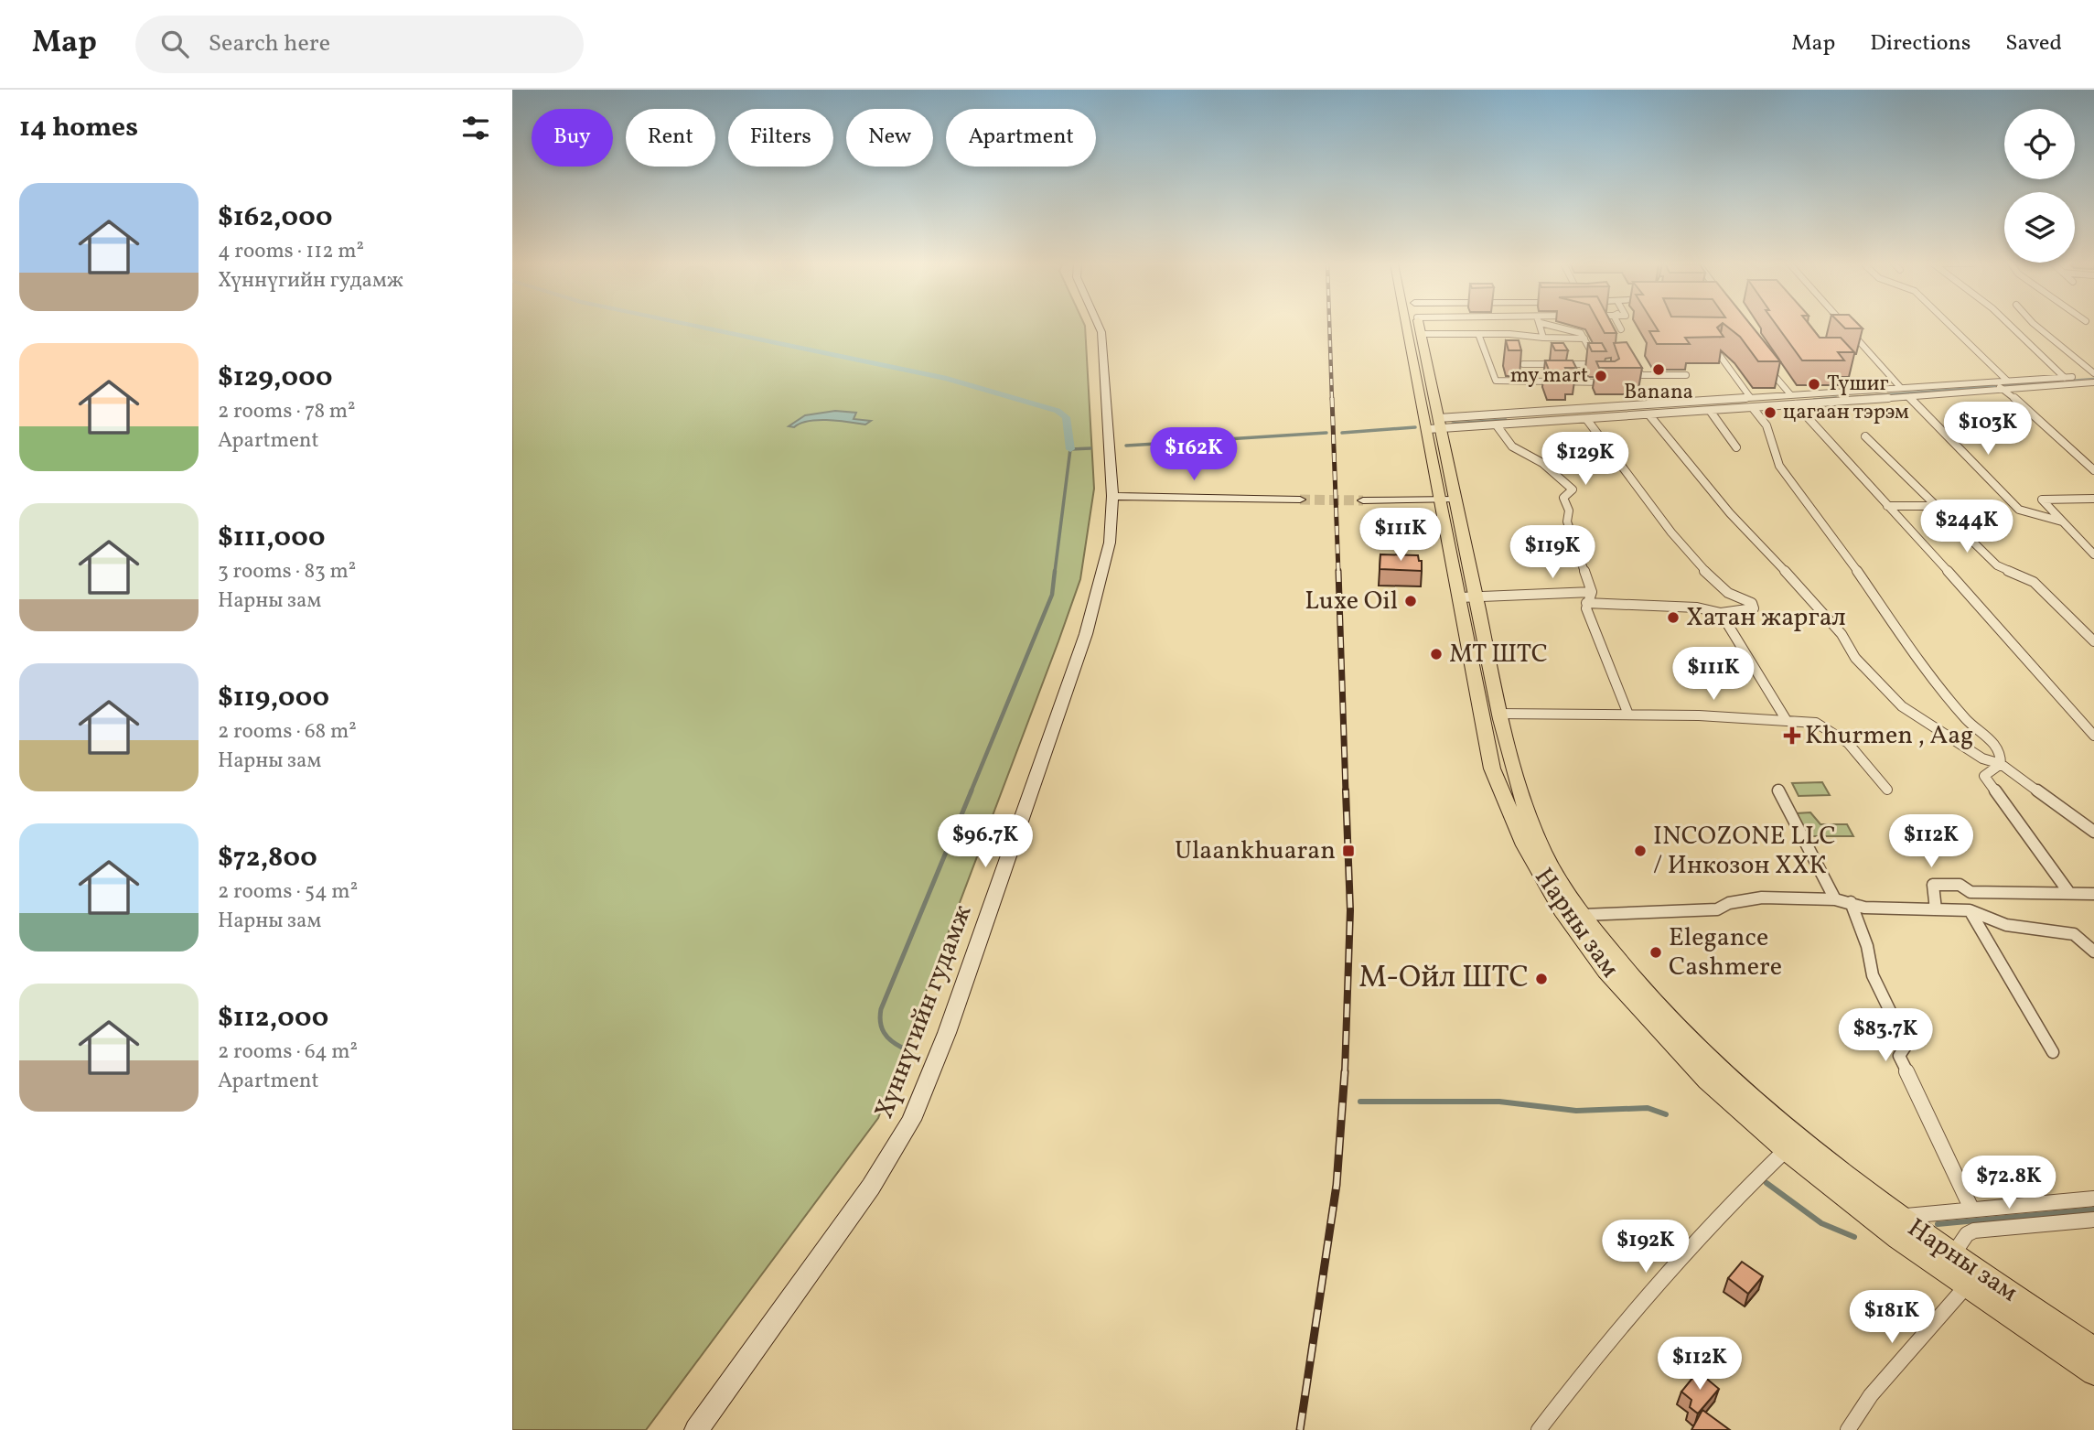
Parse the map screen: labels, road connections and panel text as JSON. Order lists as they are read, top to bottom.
{
  "streets": {
    "main road": ["Нарны зам", "Хүннүгийн гудамж"]
  },
  "places": {
    "other": [
      "Banana",
      "my mart",
      "Түшиг",
      "цагаан тэрэм",
      "Luxe Oil",
      "Хатан жаргал",
      "МТ ШТС",
      "INCOZONE LLC / Инкозон ХХК",
      "Elegance Cashmere",
      "M-Ойл ШТС"
    ],
    "health": ["Khurmen , Aag"],
    "transit": ["Ulaankhuaran"]
  },
  "page": {
    "header": "Map",
    "search": "Search here",
    "nav": ["Map", "Directions", "Saved"],
    "heading": "14 homes",
    "chip": [
      "Buy",
      "Rent",
      "Filters",
      "New",
      "Apartment"
    ],
    "list": [
      {
        "name": "$162,000",
        "note": "4 rooms · 112 m² · Хүннүгийн гудамж"
      },
      {
        "name": "$129,000",
        "note": "2 rooms · 78 m² · Apartment"
      },
      {
        "name": "$111,000",
        "note": "3 rooms · 83 m² · Нарны зам"
      },
      {
        "name": "$119,000",
        "note": "2 rooms · 68 m² · Нарны зам"
      },
      {
        "name": "$72,800",
        "note": "2 rooms · 54 m² · Нарны зам"
      },
      {
        "name": "$112,000",
        "note": "2 rooms · 64 m² · Apartment"
      }
    ],
    "price": [
      "$103K",
      "$162K",
      "$129K",
      "$244K",
      "$111K",
      "$119K",
      "$111K",
      "$96.7K",
      "$112K",
      "$83.7K",
      "$72.8K",
      "$192K",
      "$181K",
      "$112K"
    ]
  }
}
